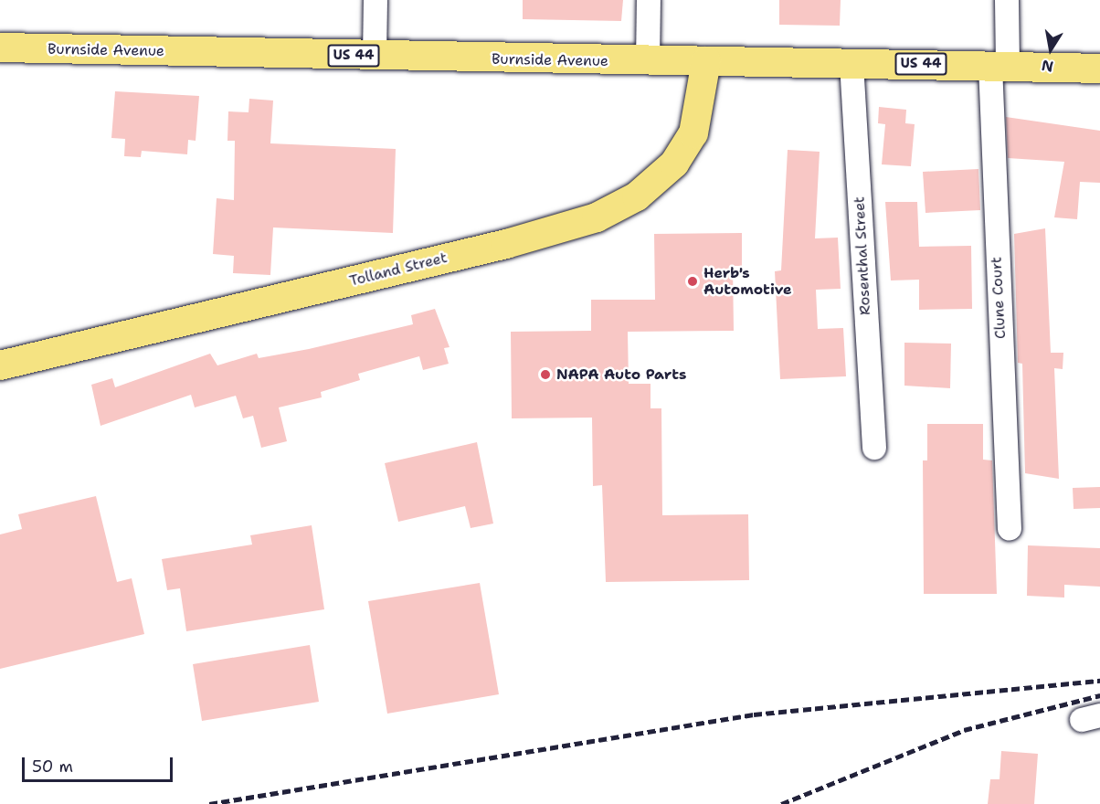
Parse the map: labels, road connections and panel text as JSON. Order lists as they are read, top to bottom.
{
  "streets": {
    "main road": ["Burnside Avenue", "US 44", "Tolland Street"],
    "street": ["Rosenthal Street", "Clune Court"]
  },
  "crossings": [
    ["Burnside Avenue", "Rosenthal Street"],
    ["Burnside Avenue", "Tolland Street"],
    ["Burnside Avenue", "Clune Court"]
  ],
  "places": ["Herb's Automotive", "NAPA Auto Parts"],
  "scale_bar": "50 m",
  "north": "bottom"
}
